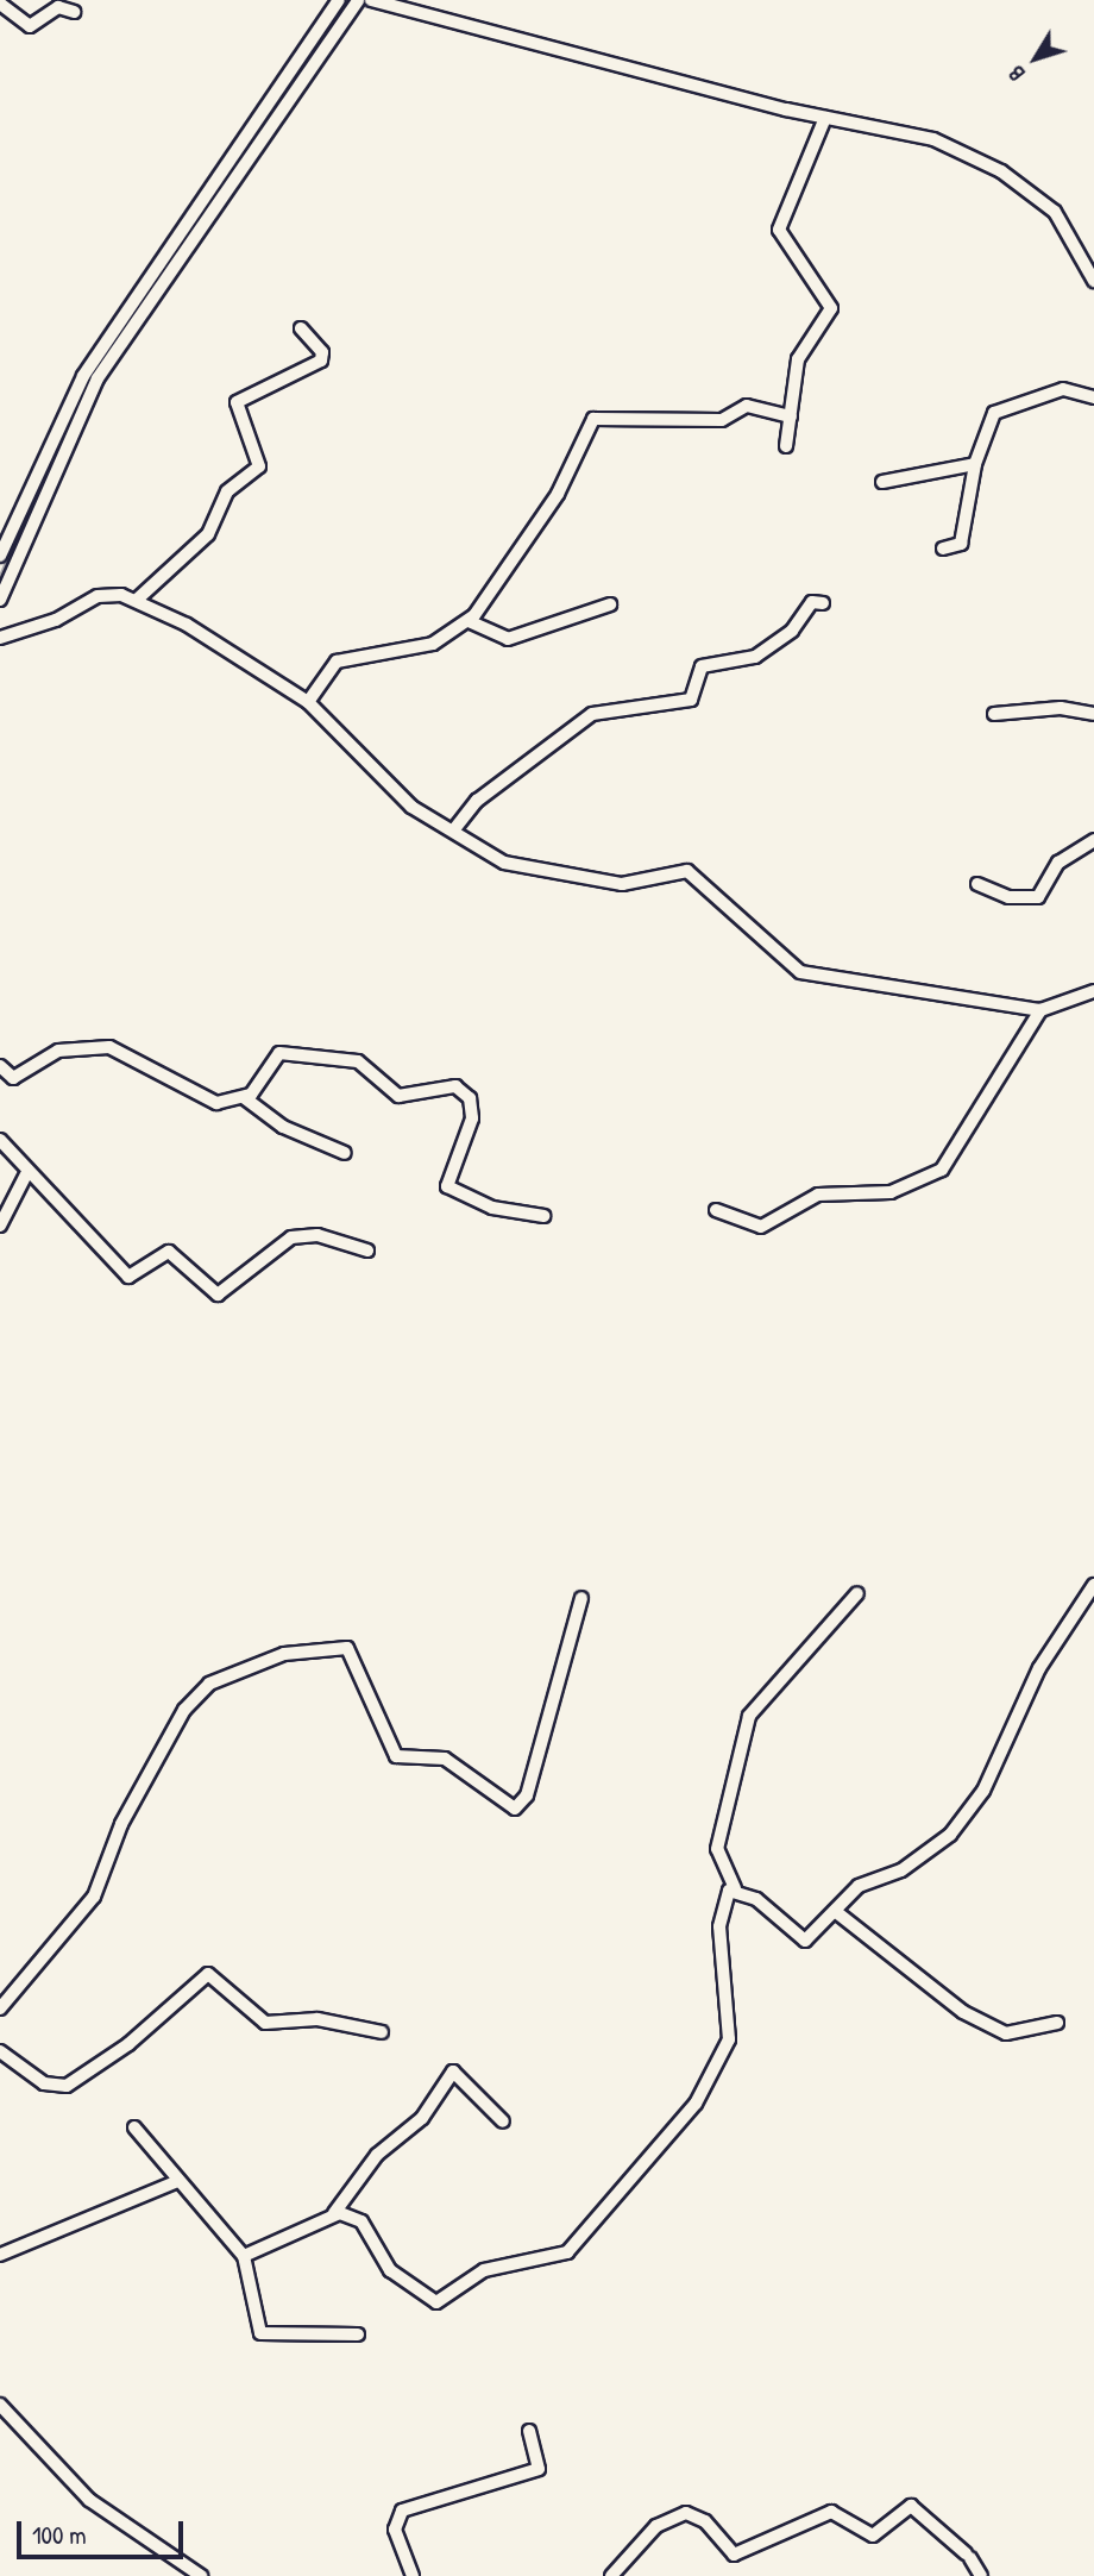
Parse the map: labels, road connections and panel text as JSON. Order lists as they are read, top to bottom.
{
  "scale_bar": "100 m",
  "north": "bottom left"
}
